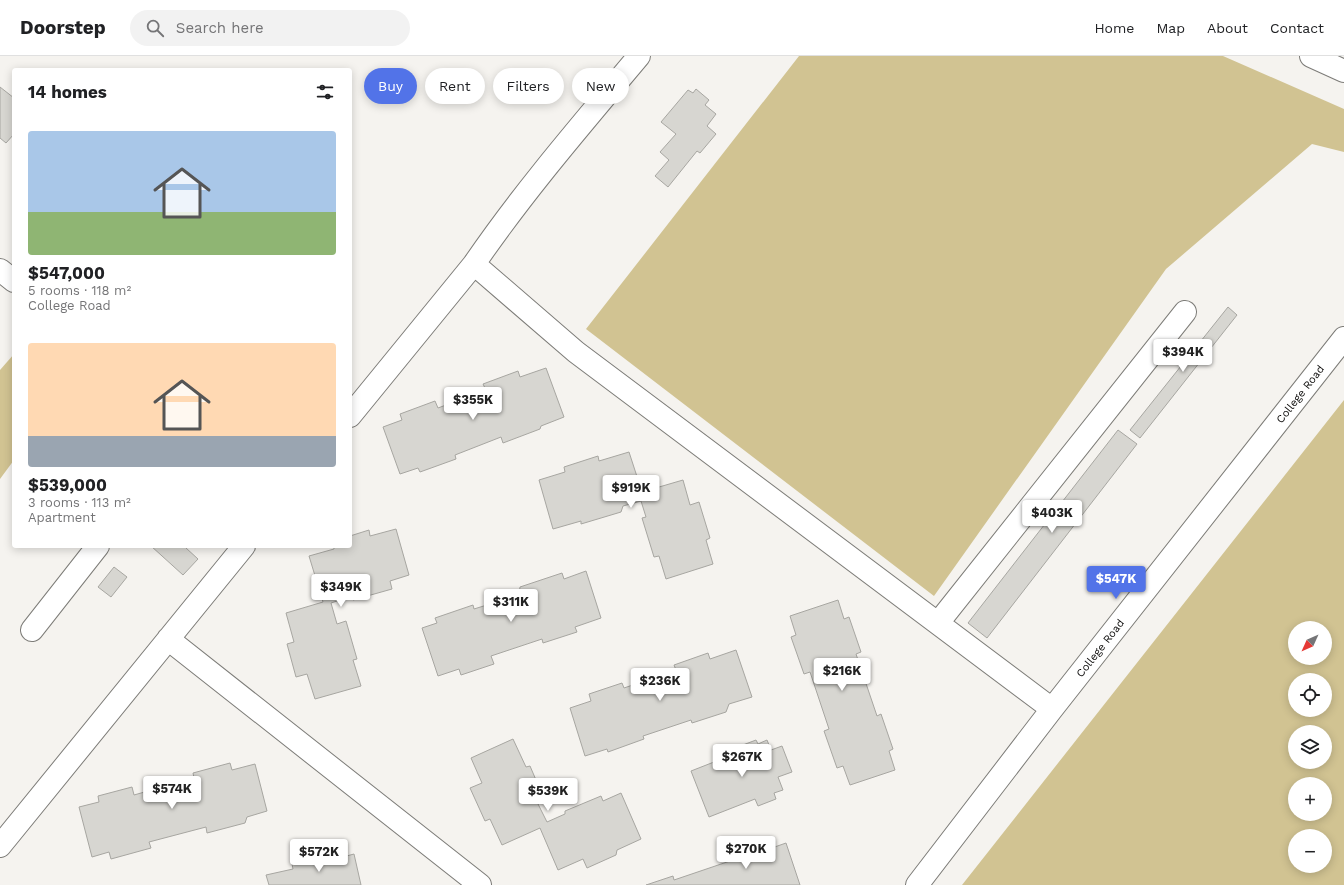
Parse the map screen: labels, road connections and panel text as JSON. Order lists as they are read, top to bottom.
{
  "streets": {
    "street": ["College Road"]
  },
  "north": "bottom left",
  "page": {
    "header": "Doorstep",
    "search": "Search here",
    "nav": [
      "Home",
      "Map",
      "About",
      "Contact"
    ],
    "chip": [
      "Buy",
      "Rent",
      "Filters",
      "New"
    ],
    "heading": "14 homes",
    "list": [
      {
        "name": "$547,000",
        "note": "5 rooms · 118 m² · College Road"
      },
      {
        "name": "$539,000",
        "note": "3 rooms · 113 m² · Apartment"
      }
    ],
    "price": [
      "$394K",
      "$355K",
      "$919K",
      "$403K",
      "$547K",
      "$349K",
      "$311K",
      "$216K",
      "$236K",
      "$267K",
      "$574K",
      "$539K",
      "$270K",
      "$572K"
    ],
    "map_buttons": ["+", "−"]
  }
}
